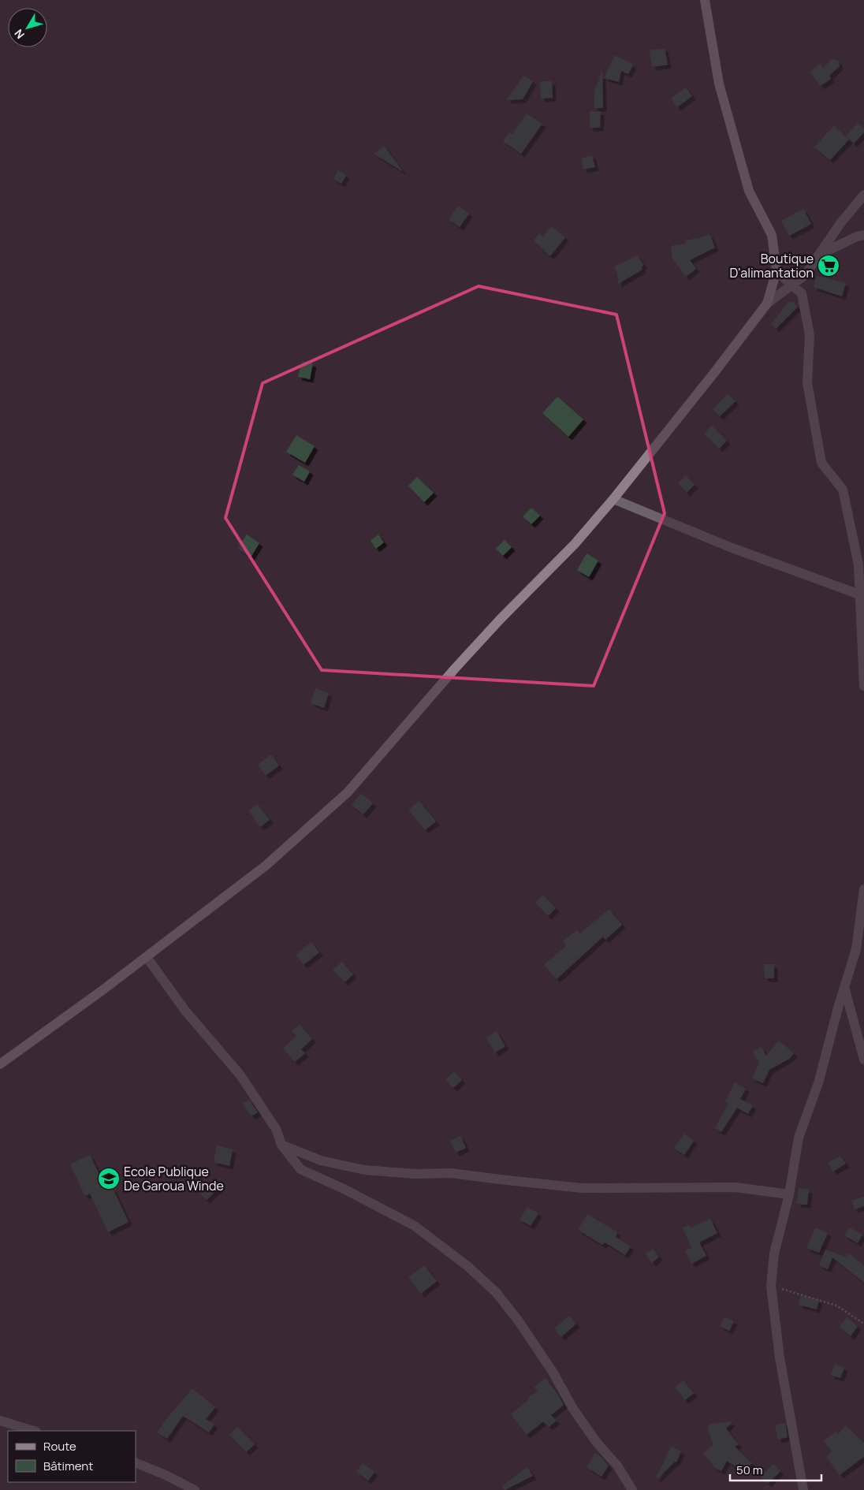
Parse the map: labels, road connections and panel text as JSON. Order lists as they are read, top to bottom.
{
  "places": {
    "supermarket": ["Boutique D'alimantation"],
    "school or university": ["Ecole Publique De Garoua Winde"]
  },
  "legend": ["Route", "Bâtiment"],
  "scale_bar": "50 m",
  "north": "bottom left"
}
